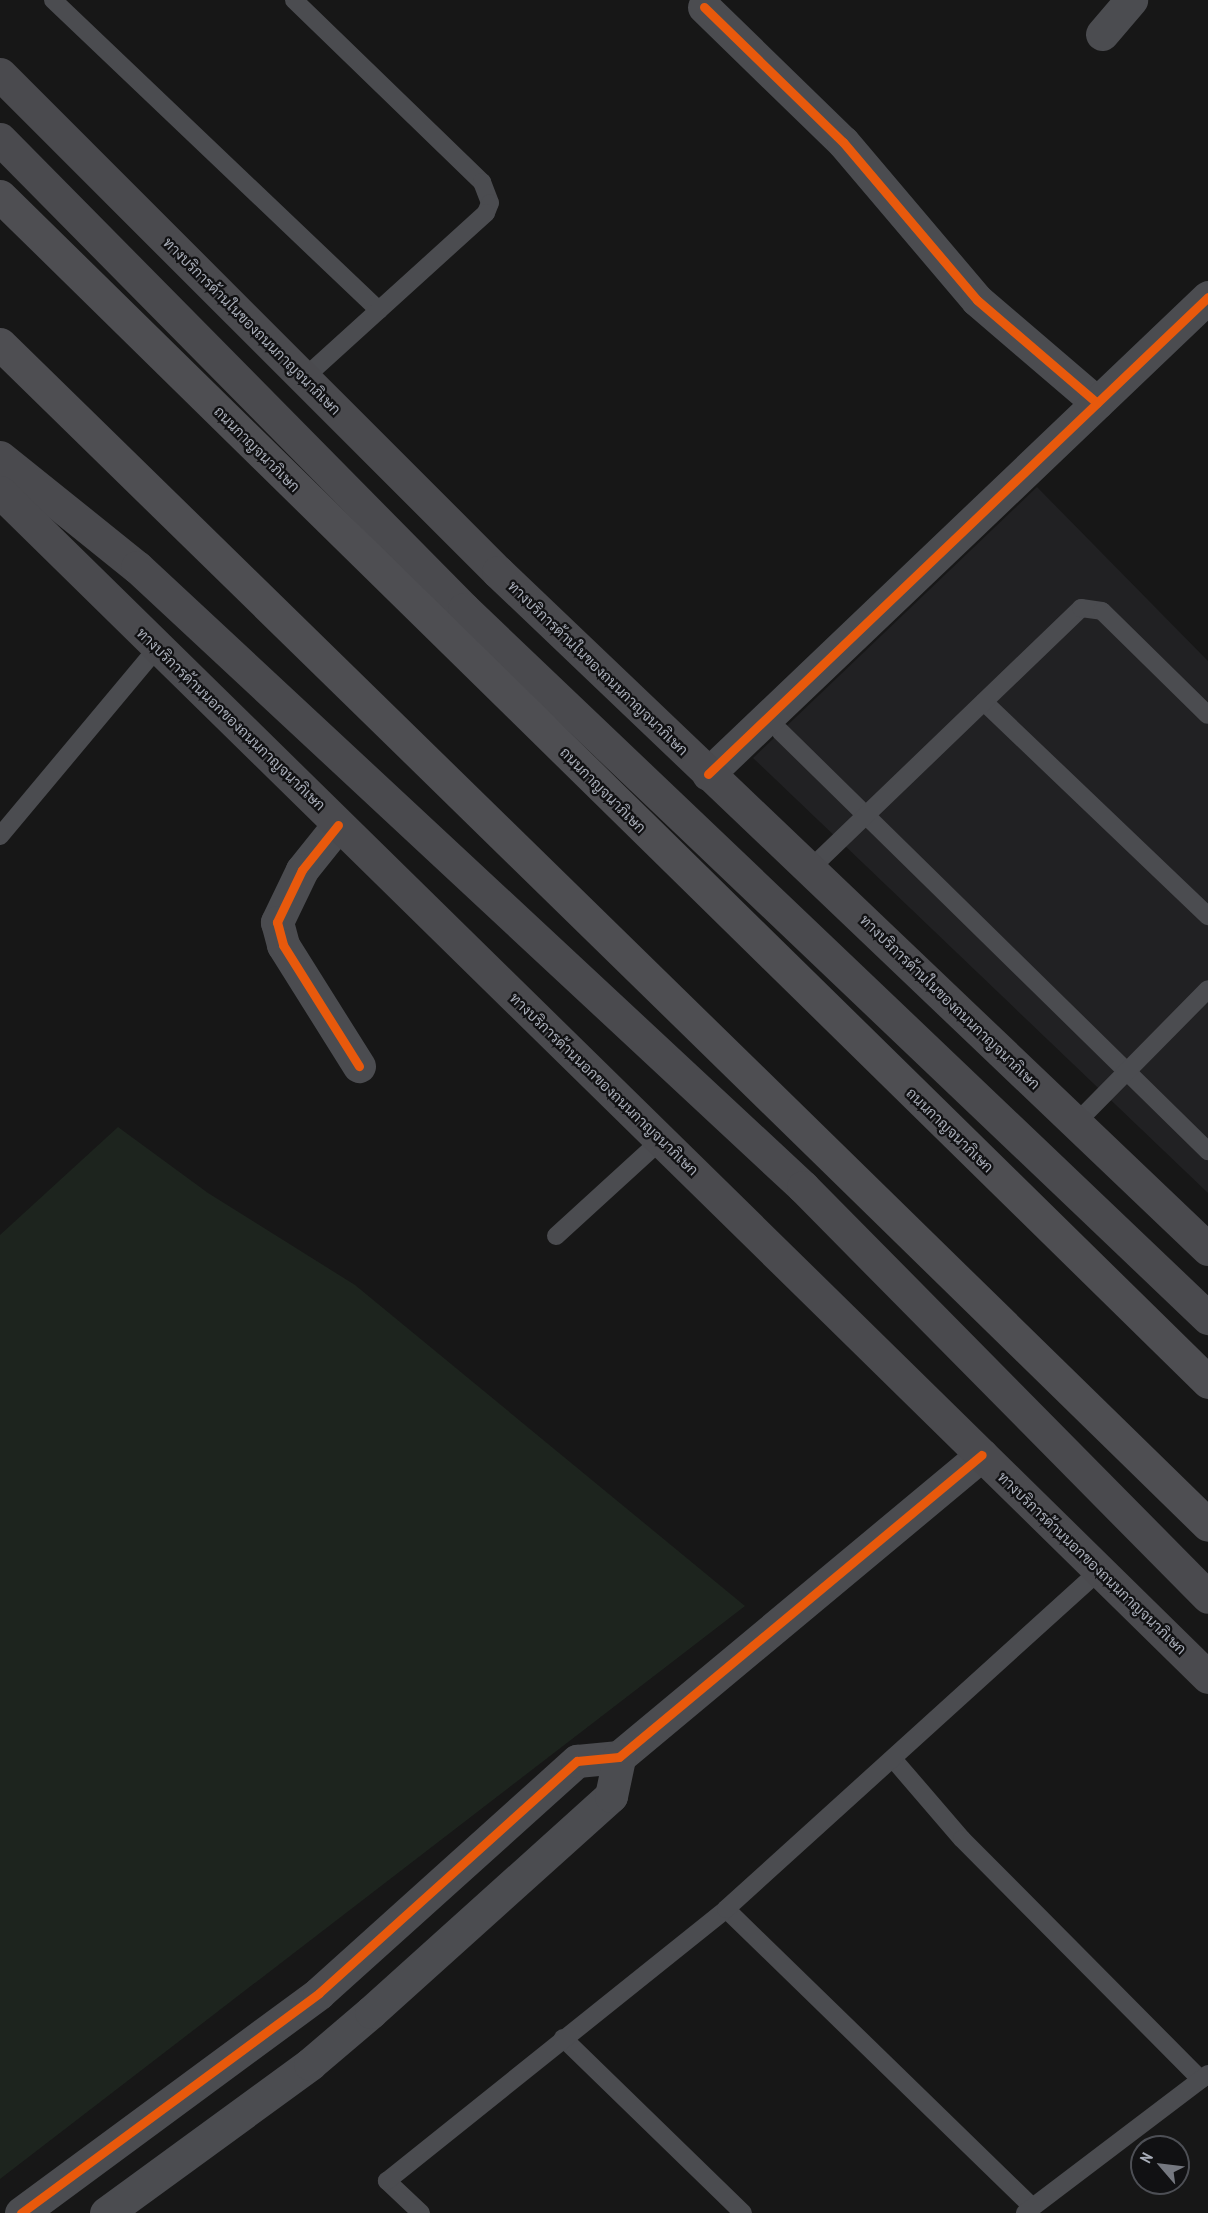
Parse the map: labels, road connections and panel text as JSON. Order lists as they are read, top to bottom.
{
  "streets": {
    "highway": ["ถนนกาญจนาภิเษก"],
    "main road": ["ทางบริการด้านในของถนนกาญจนาภิเษก", "ทางบริการด้านนอกของถนนกาญจนาภิเษก"]
  },
  "north": "top left"
}
